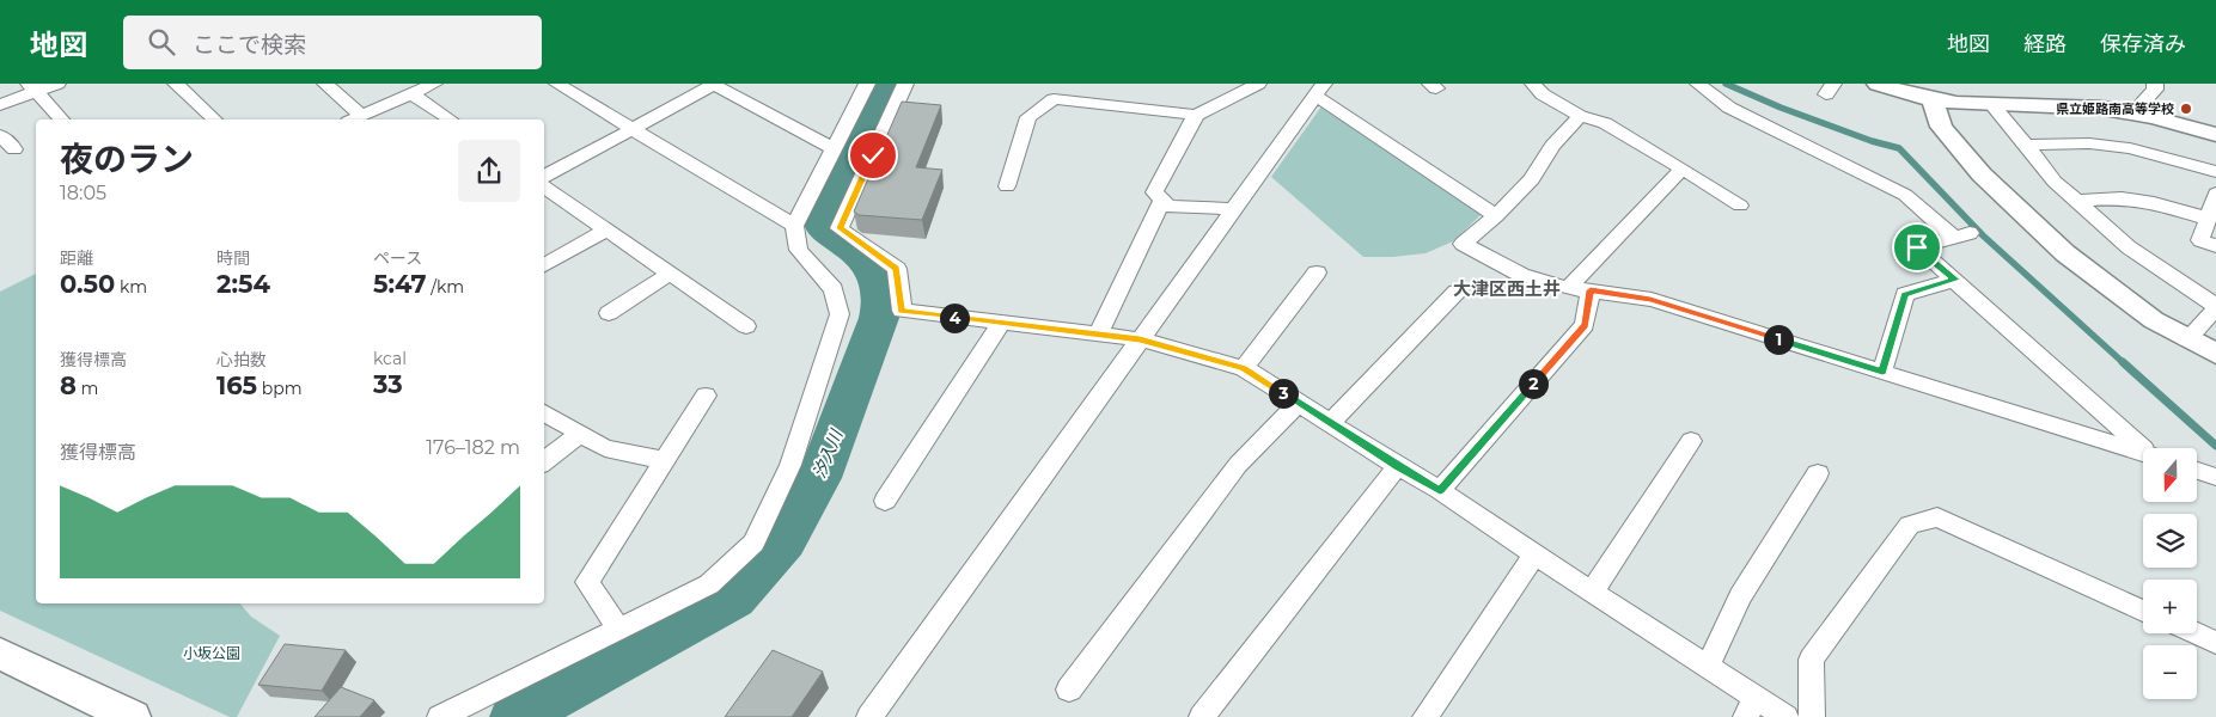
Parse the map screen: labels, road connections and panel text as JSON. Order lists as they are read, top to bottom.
{
  "districts": ["大津区西土井"],
  "water": ["汐入川"],
  "parks": ["小坂公園"],
  "places": ["県立姫路南高等学校"],
  "north": "bottom",
  "page": {
    "header": "地図",
    "search": "ここで検索",
    "nav": ["地図", "経路", "保存済み"],
    "heading": ["夜のラン", "18:05"],
    "stats": [
      ["距離", "0.50 km"],
      ["時間", "2:54"],
      ["ペース", "5:47 /km"],
      ["獲得標高", "8 m"],
      ["心拍数", "165 bpm"],
      ["kcal", "33"]
    ],
    "pins": [
      "4",
      "1",
      "2",
      "3"
    ],
    "chart": ["獲得標高", "176–182 m"],
    "map_buttons": ["+", "−"]
  }
}
